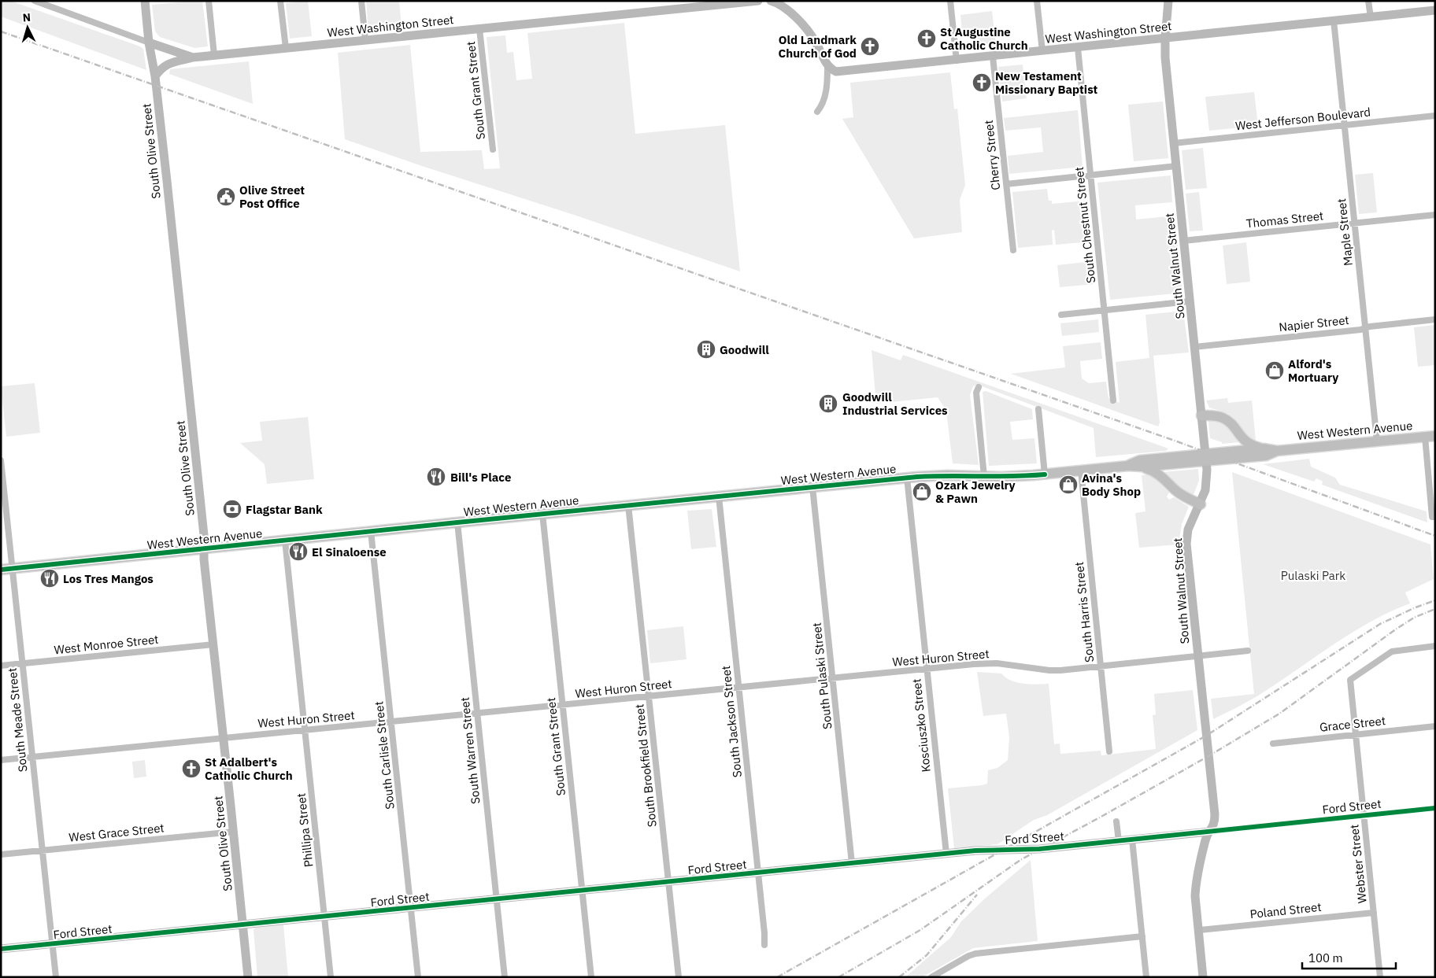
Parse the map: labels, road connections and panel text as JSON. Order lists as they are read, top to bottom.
{
  "streets": {
    "main road": ["West Western Avenue"],
    "street": [
      "West Washington Street",
      "South Grant Street",
      "West Jefferson Boulevard",
      "South Olive Street",
      "Cherry Street",
      "Thomas Street",
      "South Chestnut Street",
      "Maple Street",
      "South Walnut Street",
      "Napier Street",
      "South Harris Street",
      "West Monroe Street",
      "West Huron Street",
      "South Pulaski Street",
      "South Meade Street",
      "South Jackson Street",
      "Grace Street",
      "Kosciuszko Street",
      "South Warren Street",
      "South Carlisle Street",
      "South Brookfield Street",
      "Ford Street",
      "Phillipa Street",
      "West Grace Street",
      "Webster Street",
      "Poland Street"
    ]
  },
  "crossings": [
    ["West Washington Street", "South Grant Street"],
    ["West Washington Street", "South Olive Street"],
    ["West Washington Street", "Cherry Street"],
    ["West Washington Street", "South Chestnut Street"],
    ["West Washington Street", "Maple Street"],
    ["West Washington Street", "South Walnut Street"],
    ["South Grant Street", "West Western Avenue"],
    ["South Grant Street", "West Huron Street"],
    ["South Grant Street", "Ford Street"],
    ["West Jefferson Boulevard", "Maple Street"],
    ["West Jefferson Boulevard", "South Walnut Street"],
    ["South Olive Street", "West Western Avenue"],
    ["South Olive Street", "West Monroe Street"],
    ["South Olive Street", "West Huron Street"],
    ["South Olive Street", "Ford Street"],
    ["South Olive Street", "West Grace Street"],
    ["Thomas Street", "Maple Street"],
    ["Thomas Street", "South Walnut Street"],
    ["Maple Street", "Napier Street"],
    ["Maple Street", "West Western Avenue"],
    ["South Walnut Street", "Napier Street"],
    ["South Walnut Street", "West Western Avenue"],
    ["South Walnut Street", "West Huron Street"],
    ["South Walnut Street", "Ford Street"],
    ["South Walnut Street", "Poland Street"],
    ["West Western Avenue", "South Harris Street"],
    ["West Western Avenue", "South Pulaski Street"],
    ["West Western Avenue", "South Meade Street"],
    ["West Western Avenue", "South Jackson Street"],
    ["West Western Avenue", "Kosciuszko Street"],
    ["West Western Avenue", "South Warren Street"],
    ["West Western Avenue", "South Carlisle Street"],
    ["West Western Avenue", "South Brookfield Street"],
    ["West Western Avenue", "Phillipa Street"],
    ["South Harris Street", "West Huron Street"],
    ["West Monroe Street", "South Meade Street"],
    ["West Huron Street", "South Pulaski Street"],
    ["West Huron Street", "South Meade Street"],
    ["West Huron Street", "South Jackson Street"],
    ["West Huron Street", "Kosciuszko Street"],
    ["West Huron Street", "South Warren Street"],
    ["West Huron Street", "South Carlisle Street"],
    ["West Huron Street", "South Brookfield Street"],
    ["West Huron Street", "Phillipa Street"],
    ["South Pulaski Street", "Ford Street"],
    ["South Meade Street", "Ford Street"],
    ["South Meade Street", "West Grace Street"],
    ["South Jackson Street", "Ford Street"],
    ["Grace Street", "Webster Street"],
    ["Kosciuszko Street", "Ford Street"],
    ["South Warren Street", "Ford Street"],
    ["South Carlisle Street", "Ford Street"],
    ["South Brookfield Street", "Ford Street"],
    ["Ford Street", "Phillipa Street"],
    ["Ford Street", "Webster Street"],
    ["Webster Street", "Poland Street"]
  ],
  "parks": ["Pulaski Park"],
  "places": {
    "church": [
      "St Augustine Catholic Church",
      "Old Landmark Church of God",
      "New Testament Missionary Baptist",
      "St Adalbert's Catholic Church"
    ],
    "public building": ["Olive Street Post Office"],
    "building": ["Goodwill", "Goodwill Industrial Services"],
    "shop": ["Alford's Mortuary", "Avina's Body Shop", "Ozark Jewelry & Pawn"],
    "restaurant": ["Bill's Place", "El Sinaloense", "Los Tres Mangos"],
    "bank": ["Flagstar Bank"]
  },
  "scale_bar": "100 m",
  "north": "top"
}
